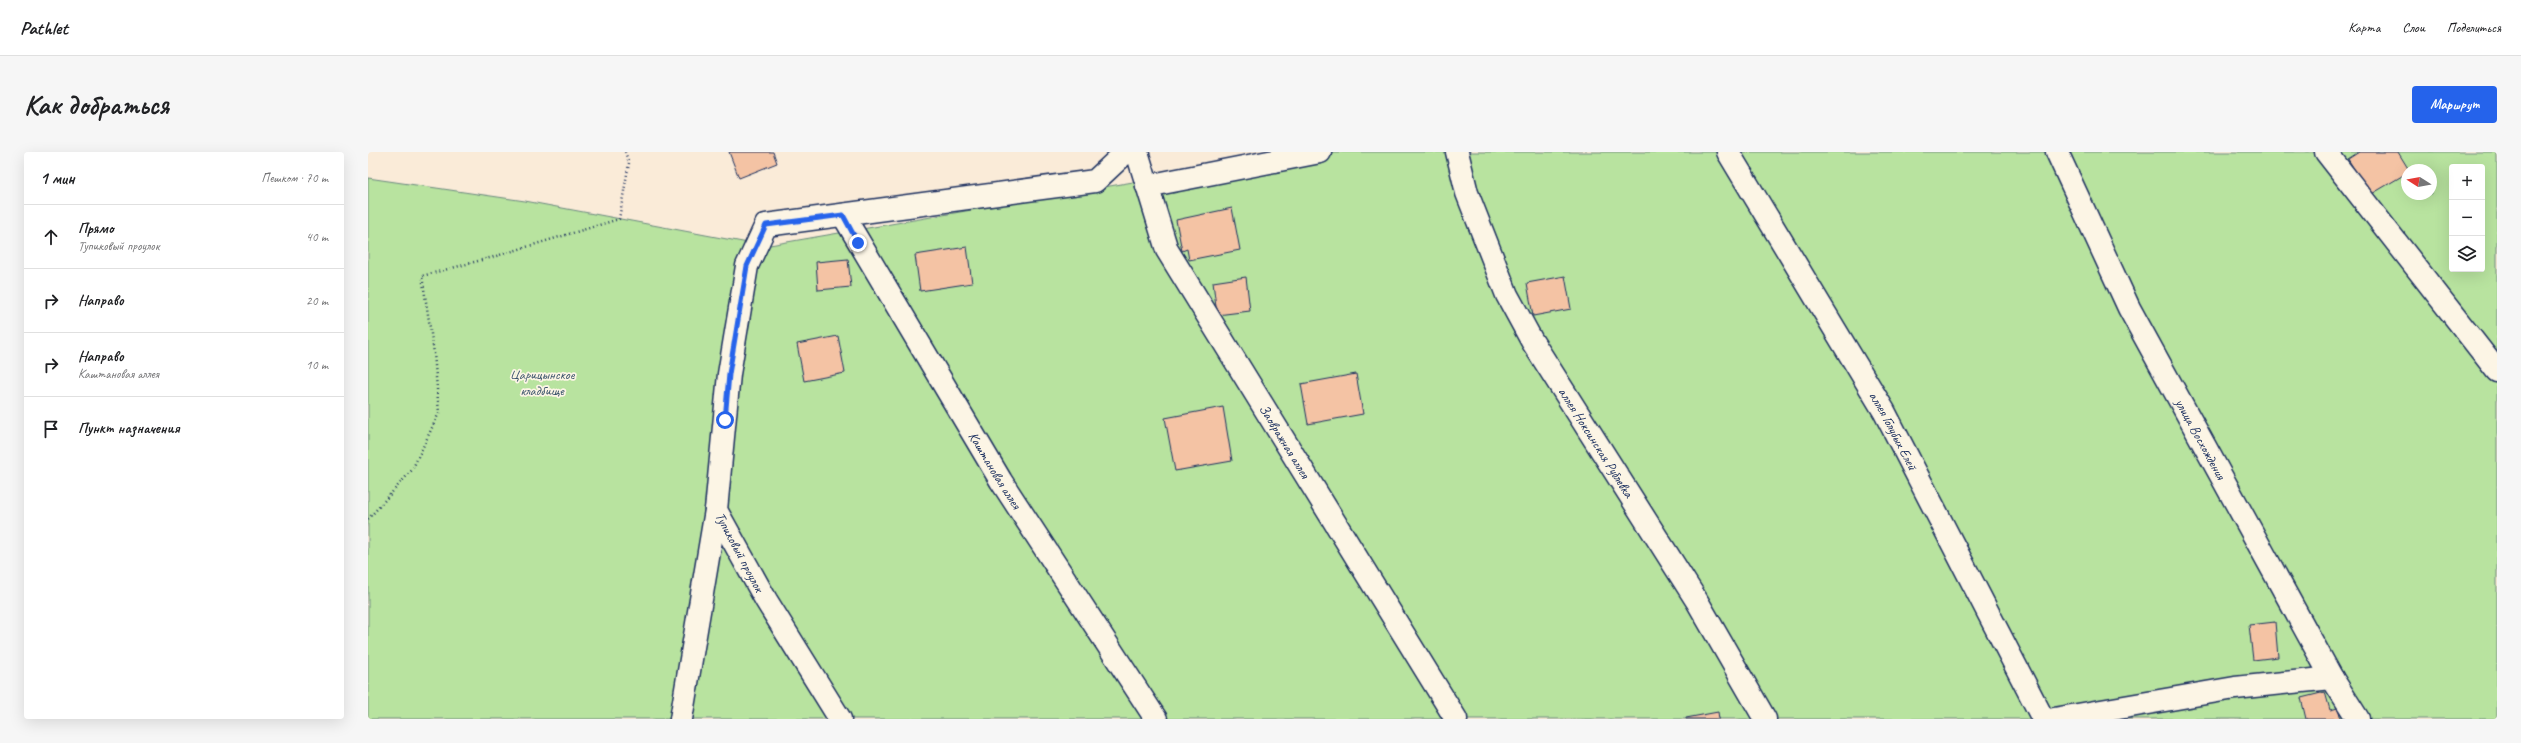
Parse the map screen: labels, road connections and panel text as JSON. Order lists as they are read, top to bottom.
{
  "streets": {
    "street": [
      "аллея Голубых Елей",
      "улица Восхождения",
      "Заовражная аллея",
      "аллея Ноксинская Рублевка",
      "Каштановая аллея",
      "Тупиковый проулок"
    ]
  },
  "crossings": [
    ["Каштановая аллея", "Тупиковый проулок"]
  ],
  "parks": ["Царицынское кладбище"],
  "north": "left",
  "page": {
    "header": "Pathlet",
    "nav": ["Карта", "Слои", "Поделиться"],
    "buttons": "Маршрут",
    "title": "Как добраться",
    "heading": ["1 мин", "Пешком · 70 m"],
    "map_buttons": ["+", "−"],
    "list": [
      ["Прямо", "Тупиковый проулок", "40 m"],
      ["Направо", "20 m"],
      ["Направо", "Каштановая аллея", "10 m"],
      "Пункт назначения"
    ]
  }
}
